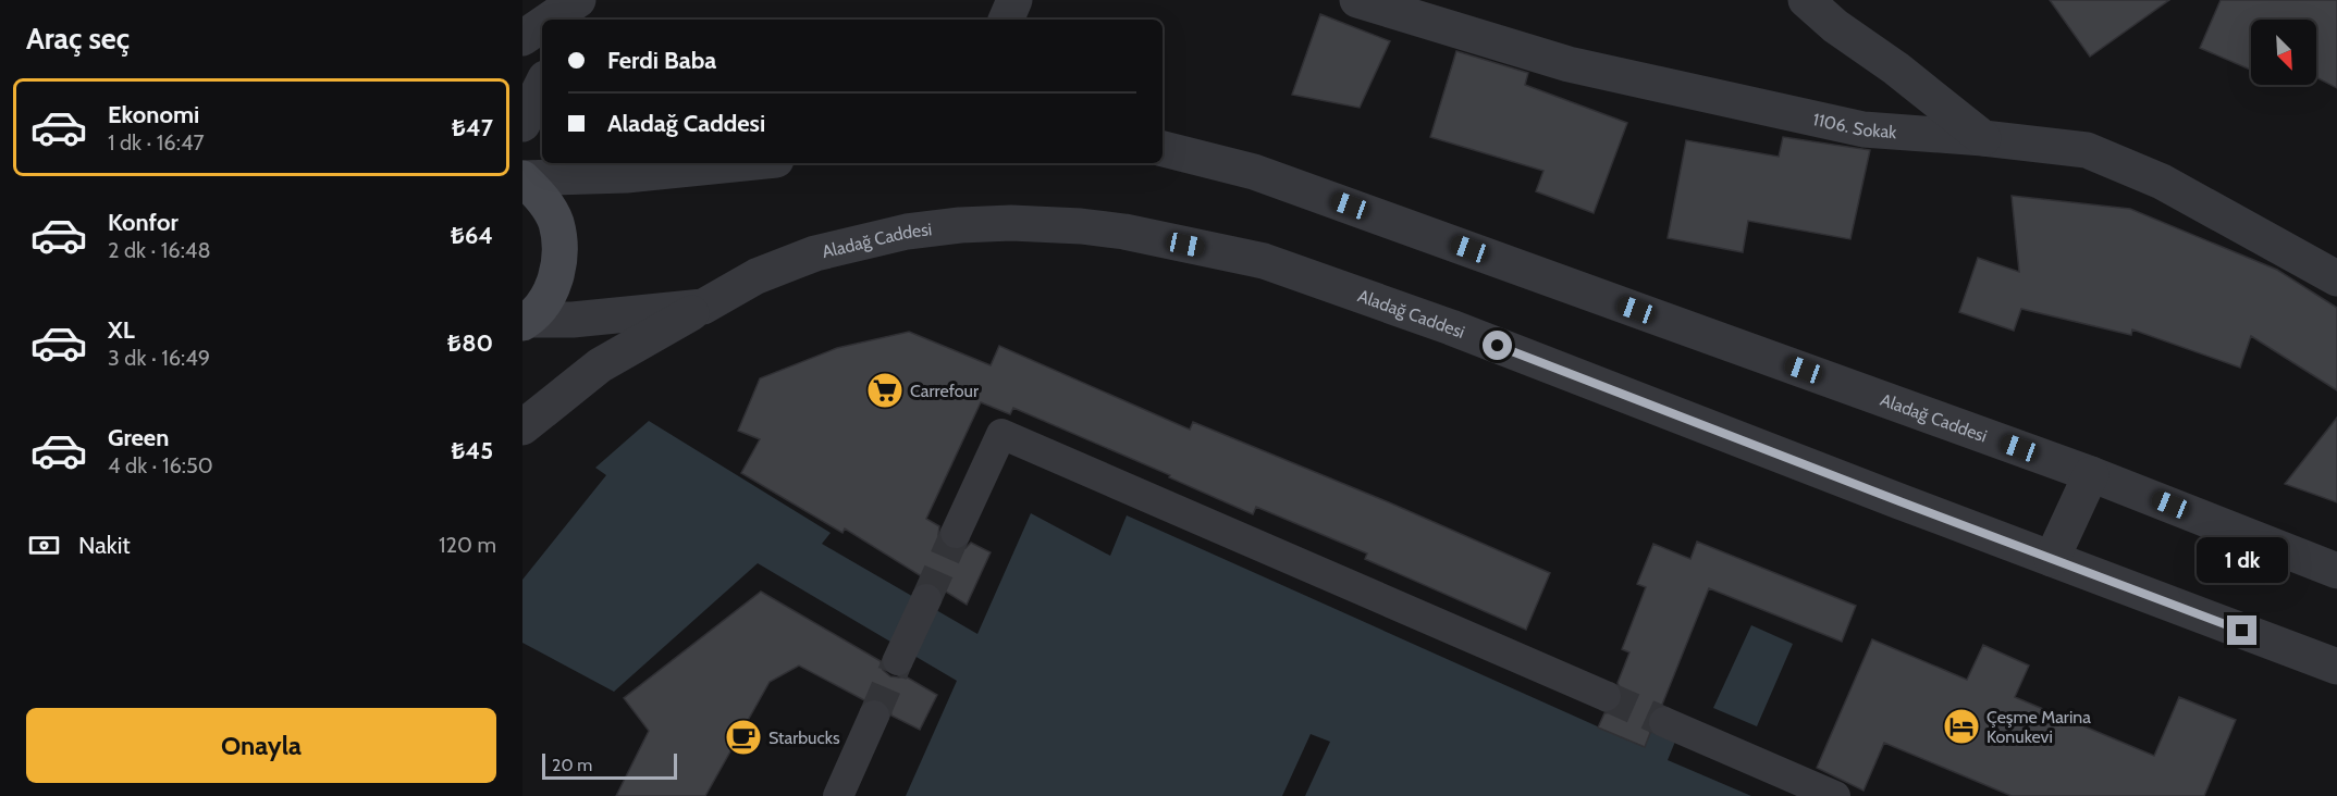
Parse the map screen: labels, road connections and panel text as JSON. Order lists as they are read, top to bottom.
{
  "streets": {
    "street": ["1106. Sokak", "Aladağ Caddesi"]
  },
  "places": {
    "supermarket": ["Carrefour"],
    "hotel": ["Çeşme Marina Konukevi"],
    "cafe": ["Starbucks"]
  },
  "scale_bar": "20 m",
  "north": "bottom right",
  "page": {
    "heading": "Araç seç",
    "banner": ["Ferdi Baba", "Aladağ Caddesi"],
    "list": [
      {
        "name": "Ekonomi",
        "note": "1 dk · 16:47",
        "value": "₺47"
      },
      {
        "name": "Konfor",
        "note": "2 dk · 16:48",
        "value": "₺64"
      },
      {
        "name": "XL",
        "note": "3 dk · 16:49",
        "value": "₺80"
      },
      {
        "name": "Green",
        "note": "4 dk · 16:50",
        "value": "₺45"
      }
    ],
    "pay": ["Nakit", "120 m"],
    "bubble": "1 dk",
    "buttons": "Onayla",
    "scale": "20 m"
  }
}
